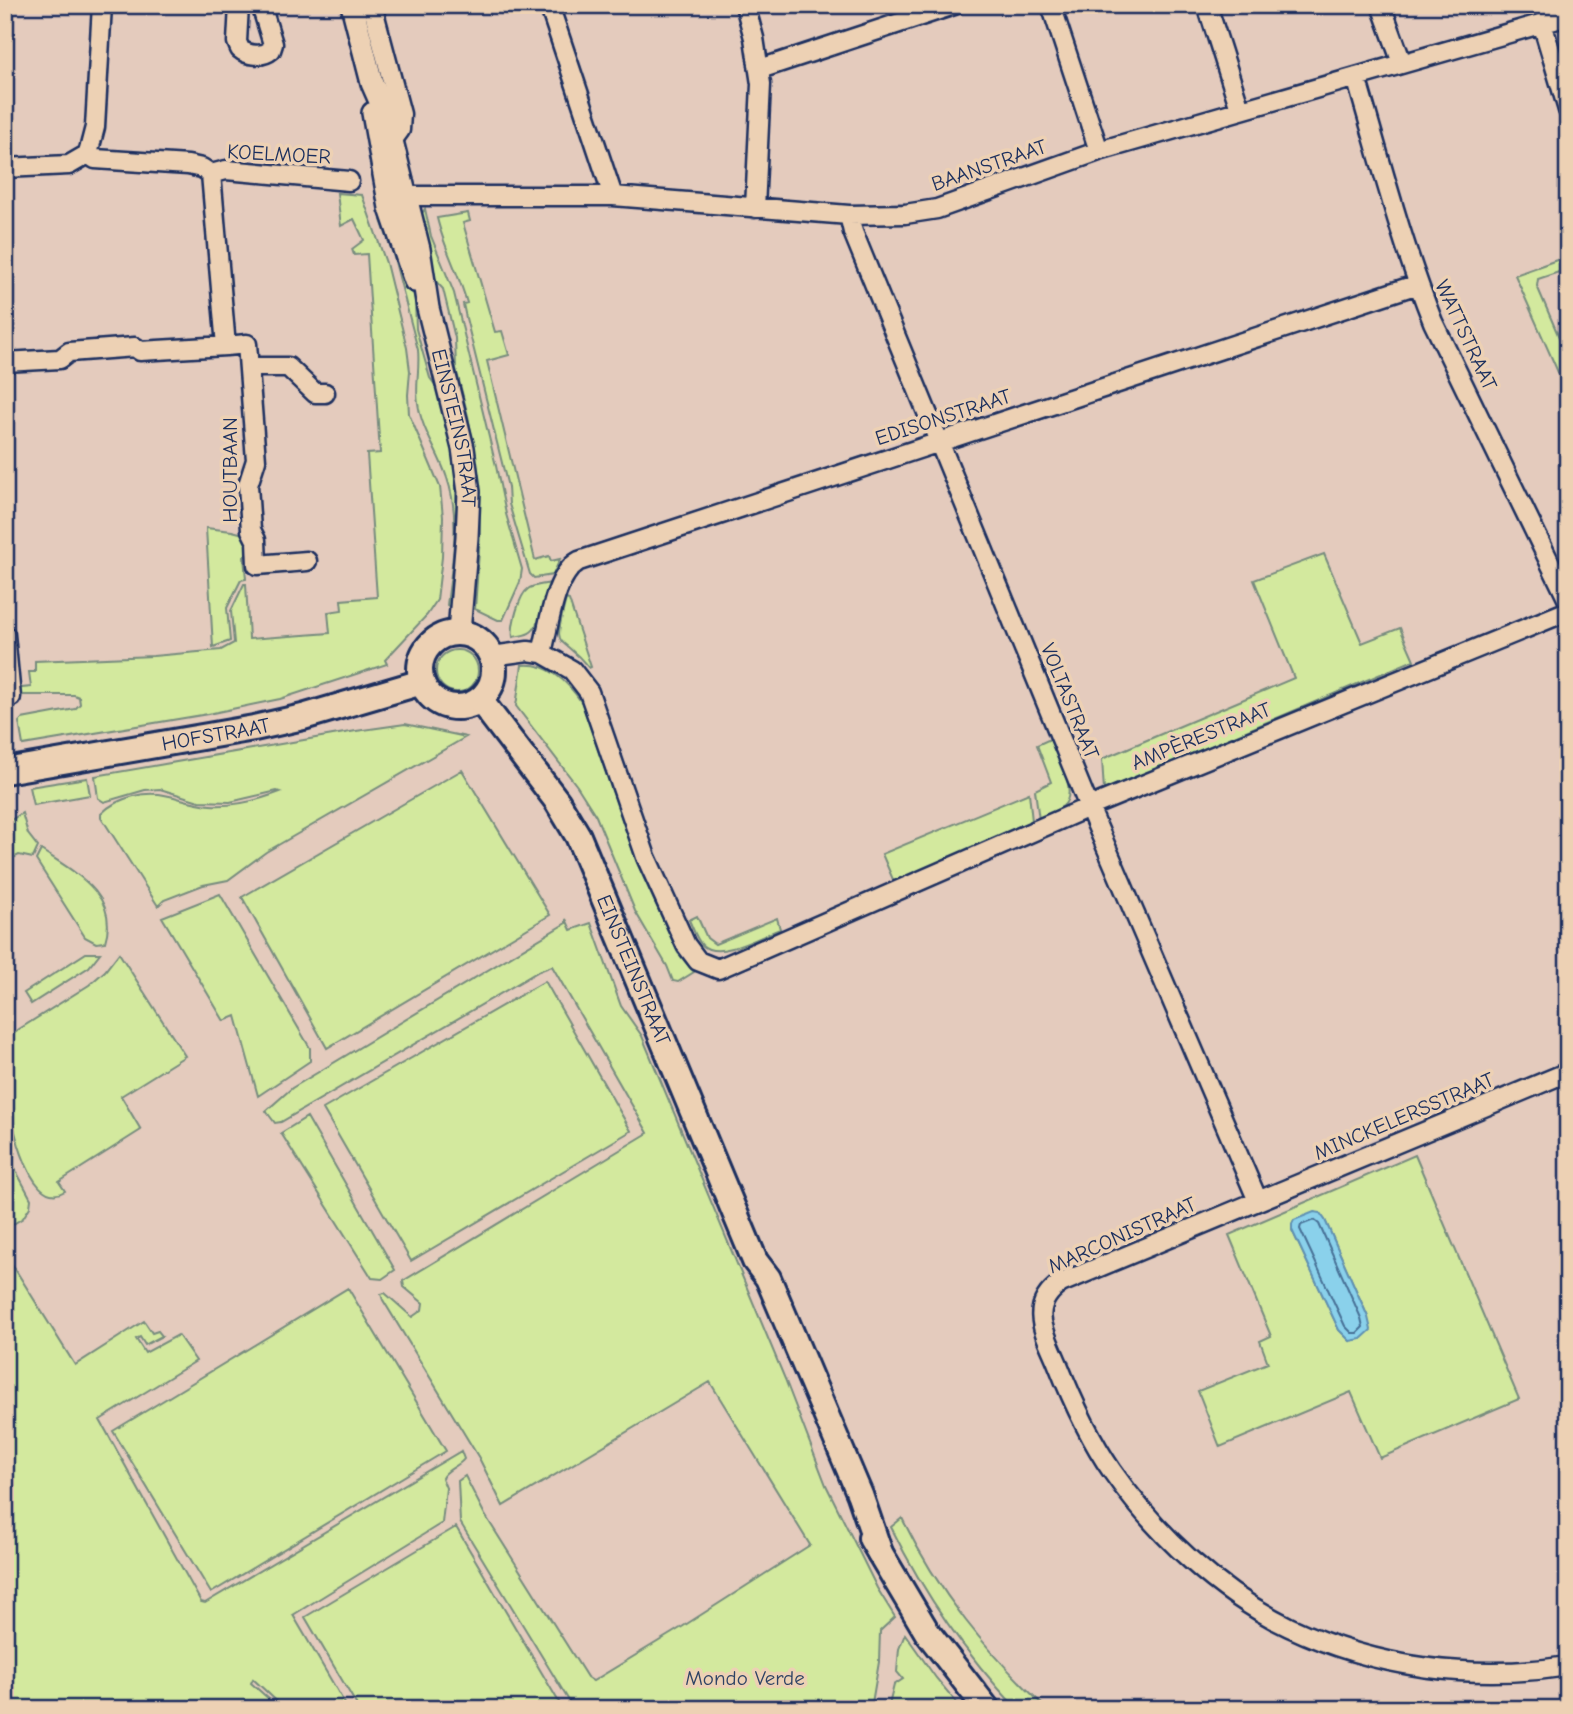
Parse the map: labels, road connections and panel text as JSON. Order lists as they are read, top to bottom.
{
  "streets": {
    "main road": ["EINSTEINSTRAAT", "HOFSTRAAT"],
    "street": [
      "KOELMOER",
      "BAANSTRAAT",
      "WATTSTRAAT",
      "EDISONSTRAAT",
      "HOUTBAAN",
      "VOLTASTRAAT",
      "AMPÈRESTRAAT",
      "MINCKELERSSTRAAT",
      "MARCONISTRAAT"
    ]
  },
  "crossings": [
    ["BAANSTRAAT", "WATTSTRAAT"],
    ["BAANSTRAAT", "EINSTEINSTRAAT"],
    ["BAANSTRAAT", "VOLTASTRAAT"],
    ["WATTSTRAAT", "EDISONSTRAAT"],
    ["EDISONSTRAAT", "VOLTASTRAAT"],
    ["EDISONSTRAAT", "AMPÈRESTRAAT"],
    ["EINSTEINSTRAAT", "HOFSTRAAT"],
    ["VOLTASTRAAT", "AMPÈRESTRAAT"],
    ["VOLTASTRAAT", "MINCKELERSSTRAAT"],
    ["VOLTASTRAAT", "MARCONISTRAAT"],
    ["MINCKELERSSTRAAT", "MARCONISTRAAT"]
  ],
  "parks": ["Mondo Verde"]
}
